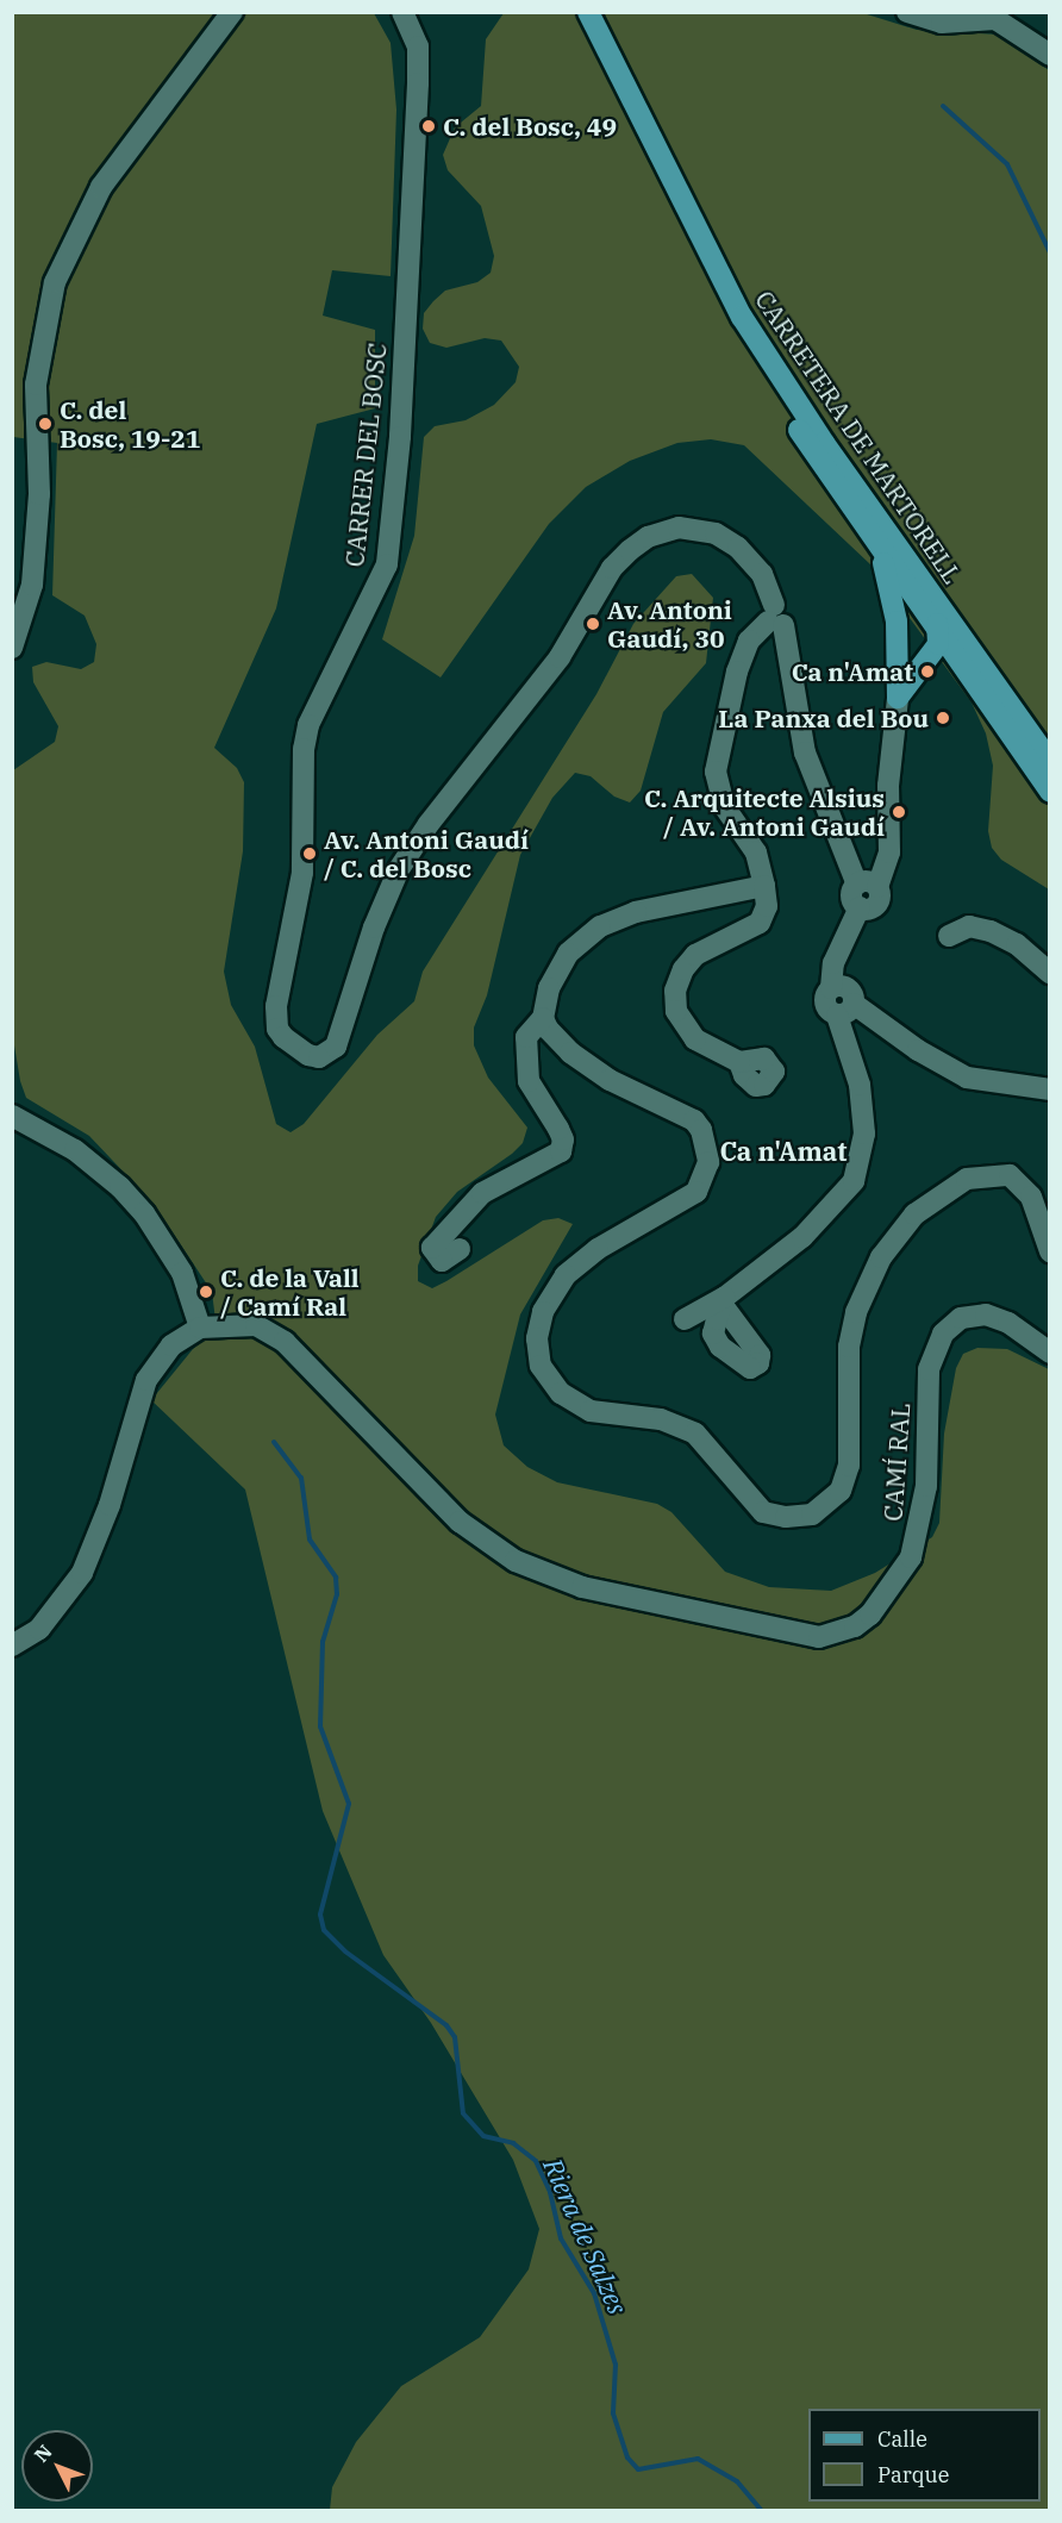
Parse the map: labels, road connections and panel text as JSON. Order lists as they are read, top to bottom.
{
  "streets": {
    "main road": ["CARRETERA DE MARTORELL"],
    "street": ["CARRER DEL BOSC", "CAMÍ RAL"]
  },
  "districts": ["Ca n'Amat"],
  "water": ["Riera de Salzes"],
  "places": [
    "C. del Bosc, 49",
    "C. del Bosc, 19-21",
    "Av. Antoni Gaudí, 30",
    "Ca n'Amat",
    "La Panxa del Bou",
    "C. Arquitecte Alsius / Av. Antoni Gaudí",
    "Av. Antoni Gaudí / C. del Bosc",
    "C. de la Vall / Camí Ral"
  ],
  "legend": ["Calle", "Parque"],
  "north": "top left"
}
